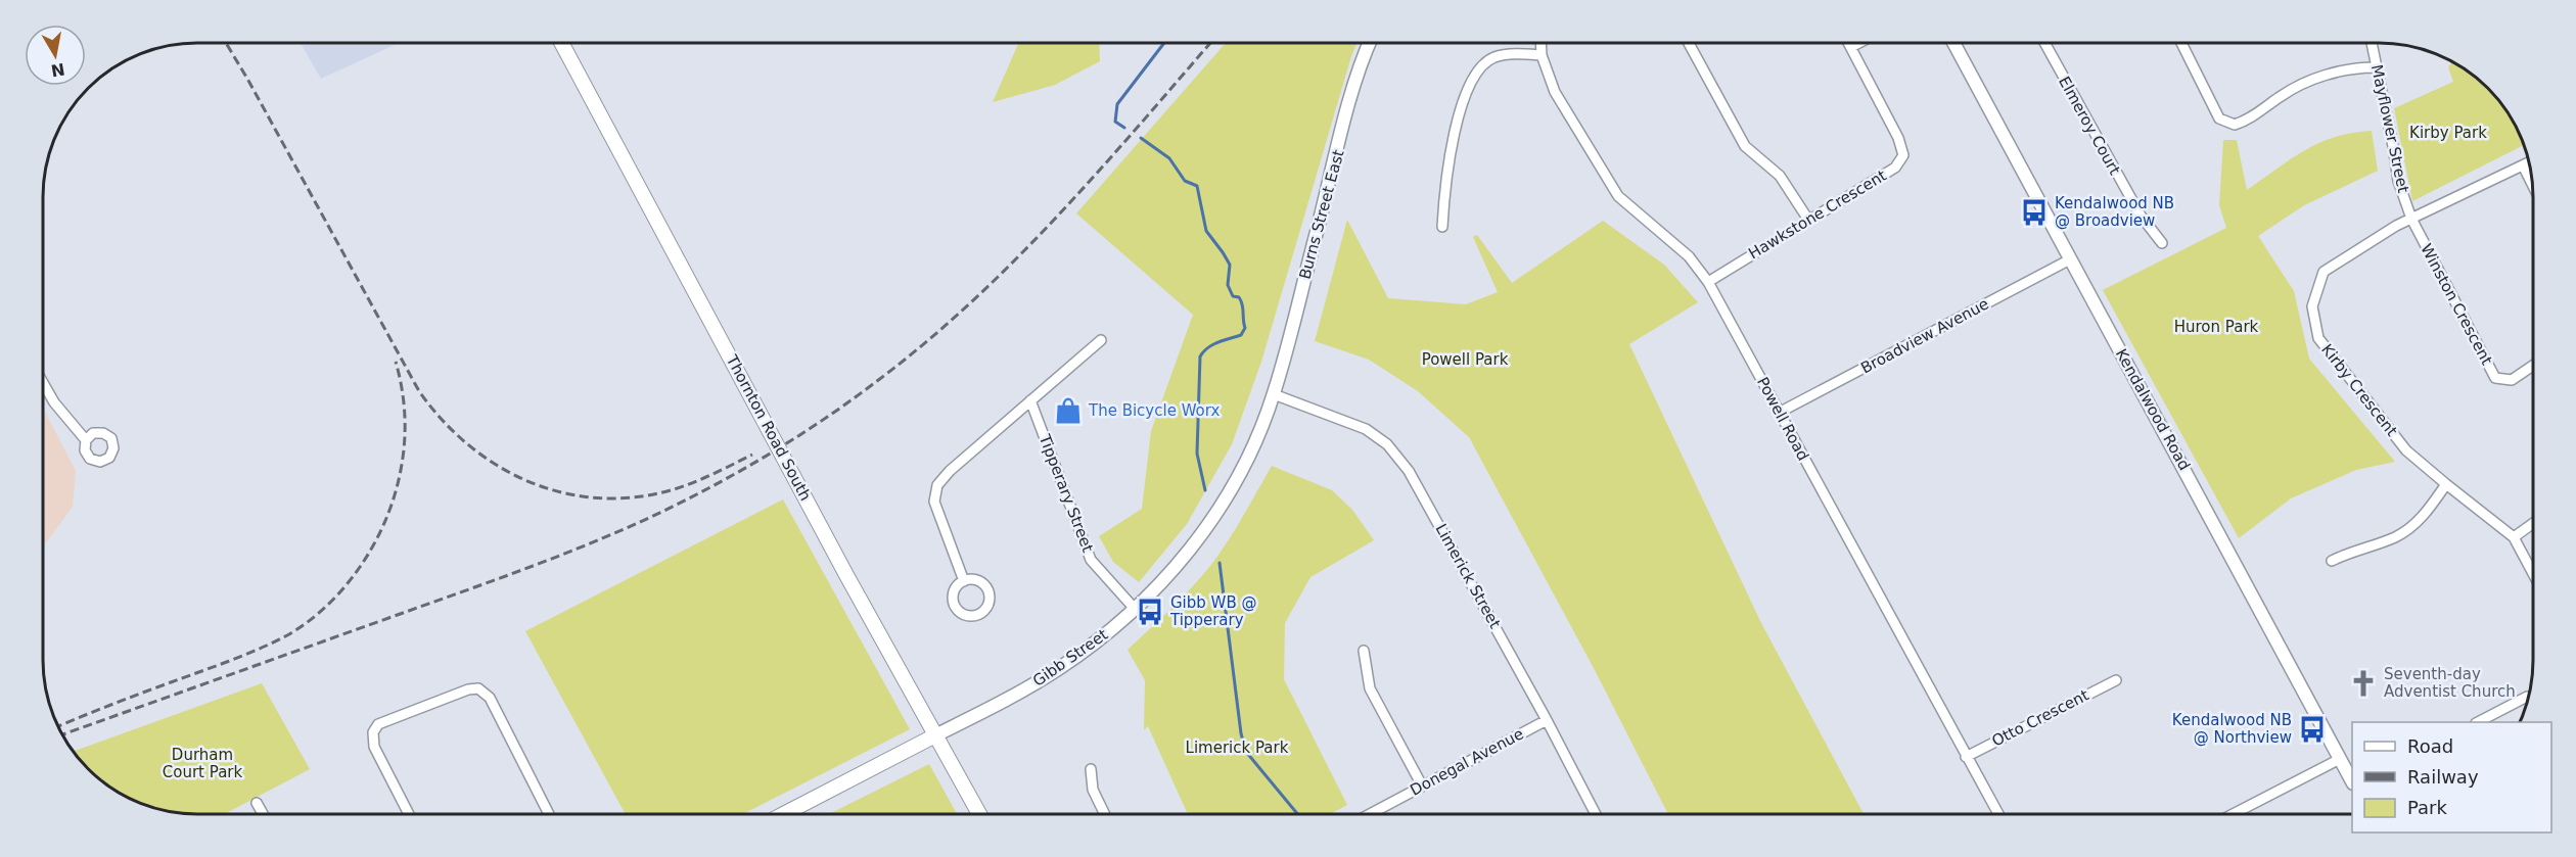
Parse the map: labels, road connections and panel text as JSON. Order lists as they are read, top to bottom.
{
  "streets": {
    "main road": ["Thornton Road South", "Gibb Street"],
    "street": [
      "Elmeroy Court",
      "Mayflower Street",
      "Burns Street East",
      "Hawkstone Crescent",
      "Winston Crescent",
      "Broadview Avenue",
      "Kirby Crescent",
      "Kendalwood Road",
      "Powell Road",
      "Tipperary Street",
      "Limerick Street",
      "Otto Crescent",
      "Donegal Avenue"
    ]
  },
  "crossings": [
    ["Mayflower Street", "Winston Crescent"],
    ["Mayflower Street", "Kirby Crescent"],
    ["Burns Street East", "Limerick Street"],
    ["Burns Street East", "Gibb Street"],
    ["Hawkstone Crescent", "Powell Road"],
    ["Winston Crescent", "Kirby Crescent"],
    ["Broadview Avenue", "Kendalwood Road"],
    ["Broadview Avenue", "Powell Road"],
    ["Powell Road", "Otto Crescent"],
    ["Thornton Road South", "Gibb Street"],
    ["Tipperary Street", "Gibb Street"],
    ["Limerick Street", "Gibb Street"],
    ["Limerick Street", "Donegal Avenue"]
  ],
  "parks": [
    "Kirby Park",
    "Huron Park",
    "Powell Park",
    "Limerick Park",
    "Durham Court Park"
  ],
  "places": {
    "bus stop": ["Kendalwood NB @ Broadview", "Gibb WB @ Tipperary", "Kendalwood NB @ Northview"],
    "shop": ["The Bicycle Worx"],
    "church": ["Seventh-day Adventist Church"]
  },
  "legend": ["Road", "Railway", "Park"],
  "north": "bottom"
}
